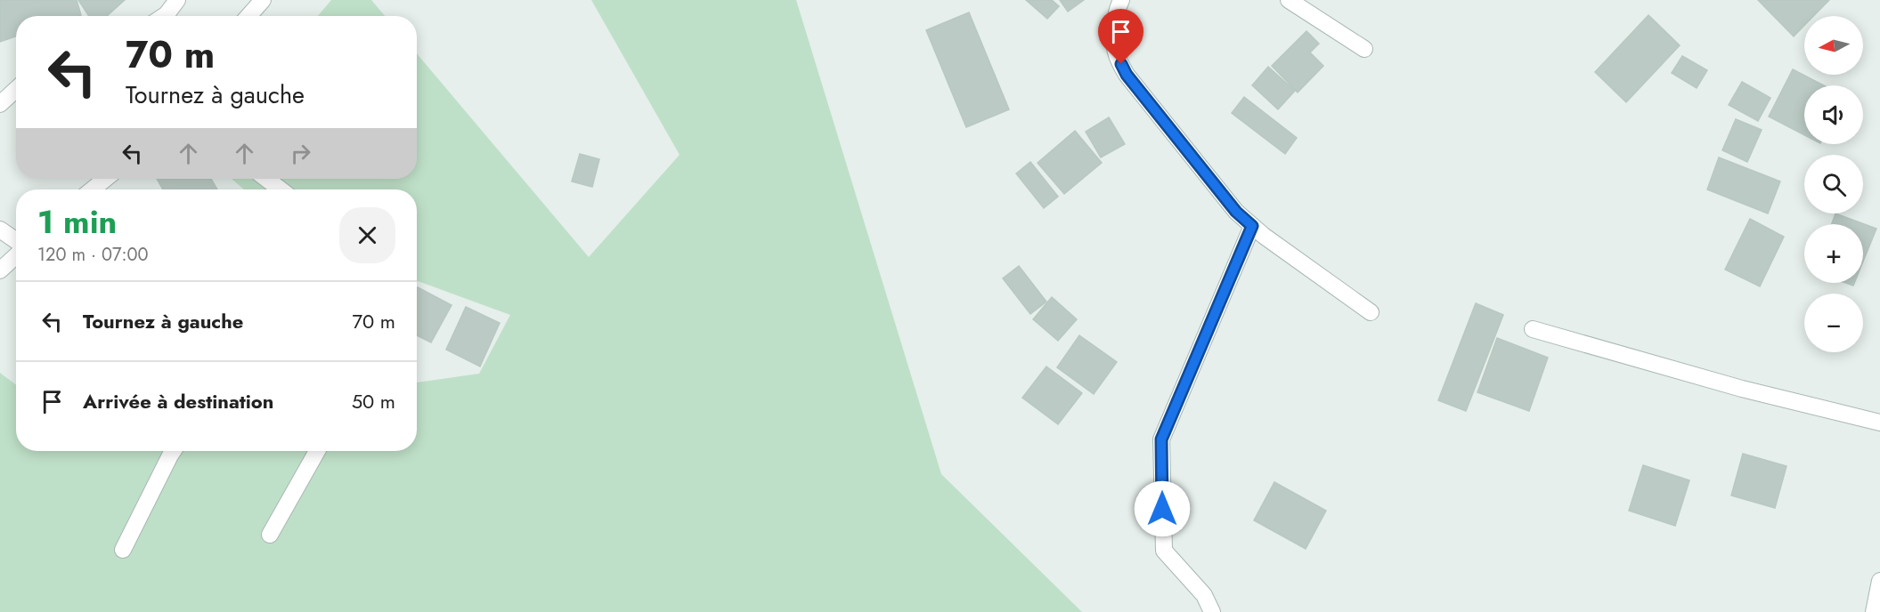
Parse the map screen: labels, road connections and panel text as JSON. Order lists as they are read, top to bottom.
{
  "north": "left",
  "page": {
    "map_buttons": ["+", "−"],
    "turn": ["70 m", "Tournez à gauche"],
    "heading": ["1 min", "120 m · 07:00"],
    "list": [
      {
        "name": "Tournez à gauche",
        "value": "70 m"
      },
      {
        "name": "Arrivée à destination",
        "value": "50 m"
      }
    ]
  }
}
